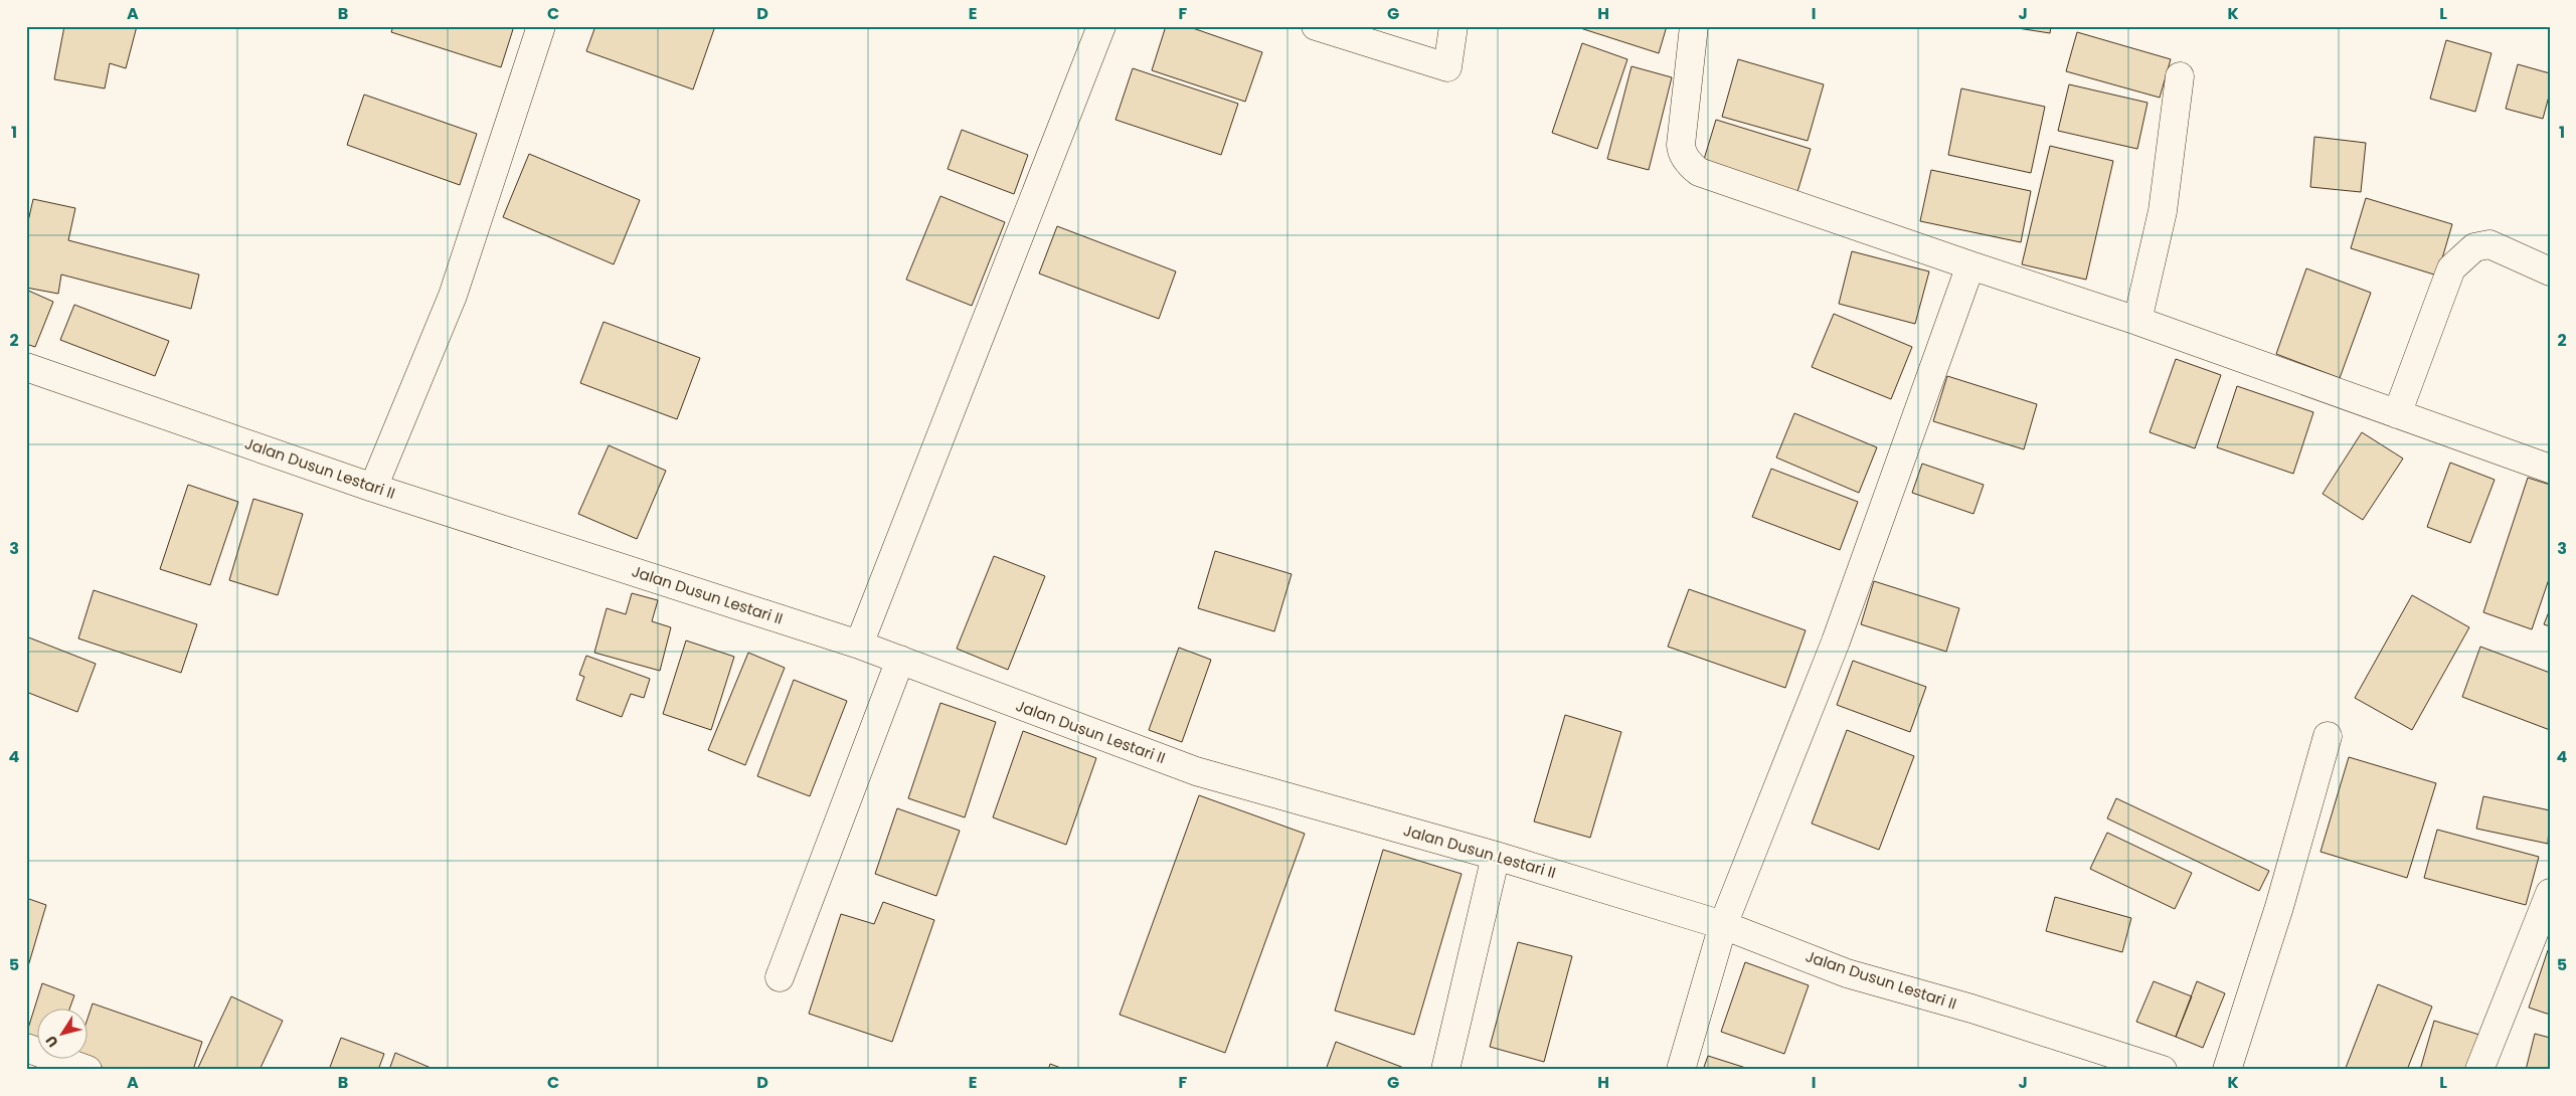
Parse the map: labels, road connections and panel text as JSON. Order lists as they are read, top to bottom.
{
  "streets": {
    "street": ["Jalan Dusun Lestari II"]
  },
  "north": "bottom left",
  "grid": {
    "columns": [
      "A",
      "B",
      "C",
      "D",
      "E",
      "F",
      "G",
      "H",
      "I",
      "J",
      "K",
      "L"
    ],
    "rows": [
      "1",
      "2",
      "3",
      "4",
      "5"
    ]
  }
}
